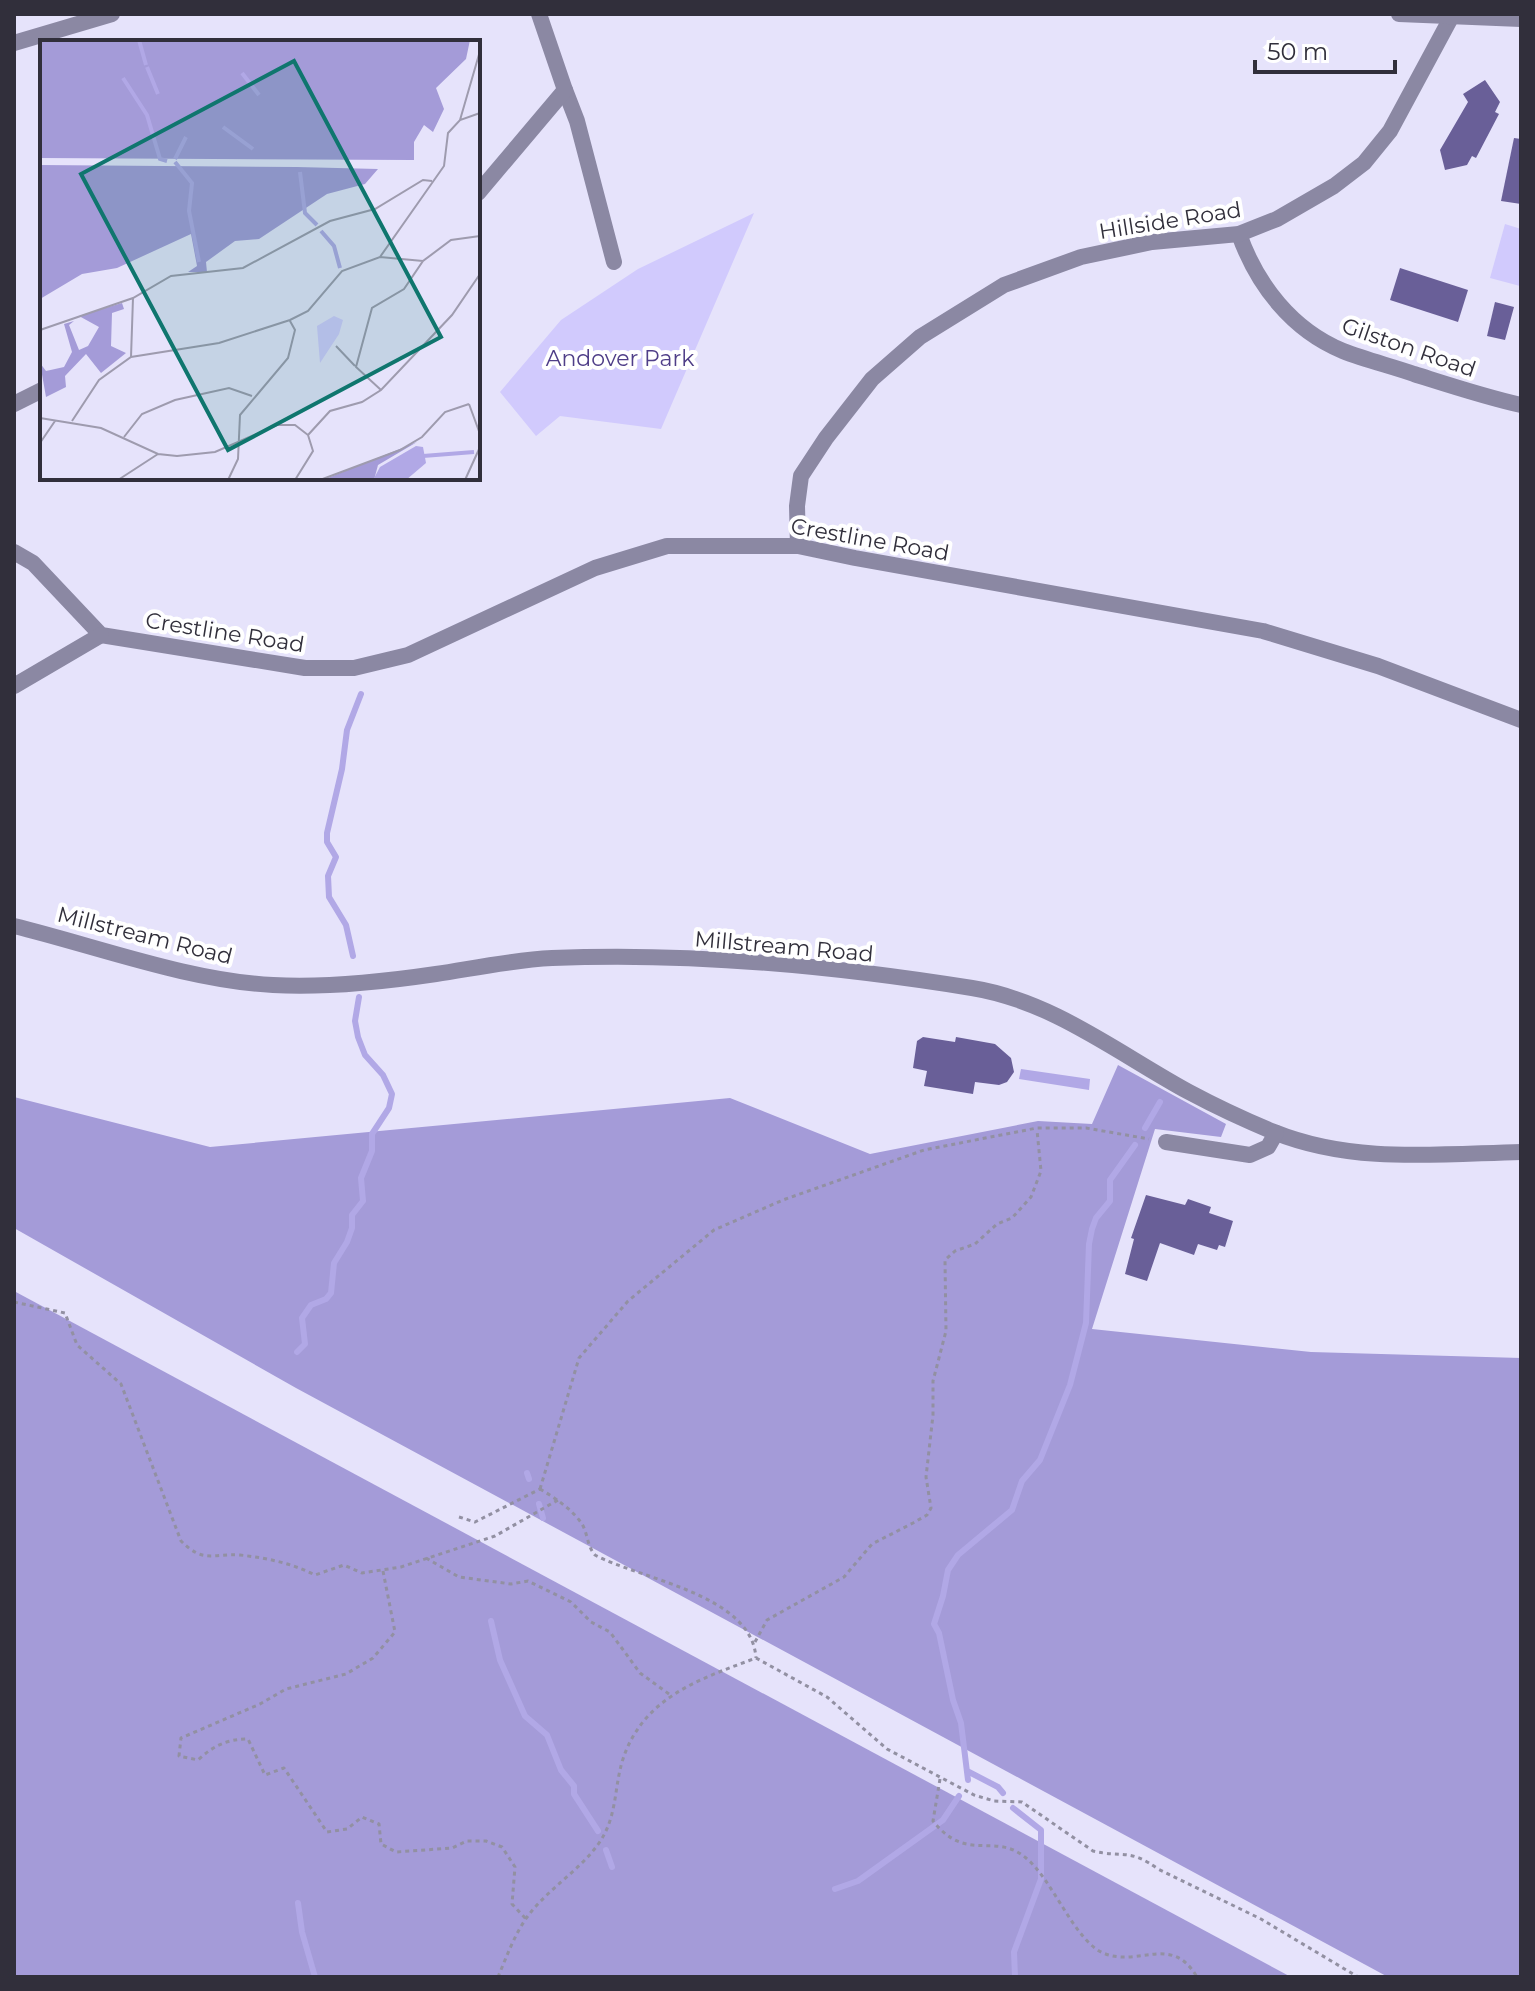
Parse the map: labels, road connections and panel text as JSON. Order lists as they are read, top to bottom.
{
  "streets": {
    "street": [
      "Hillside Road",
      "Gilston Road",
      "Crestline Road",
      "Millstream Road"
    ]
  },
  "crossings": [
    ["Hillside Road", "Gilston Road"],
    ["Hillside Road", "Crestline Road"]
  ],
  "parks": ["Andover Park"],
  "scale_bar": "50 m"
}
